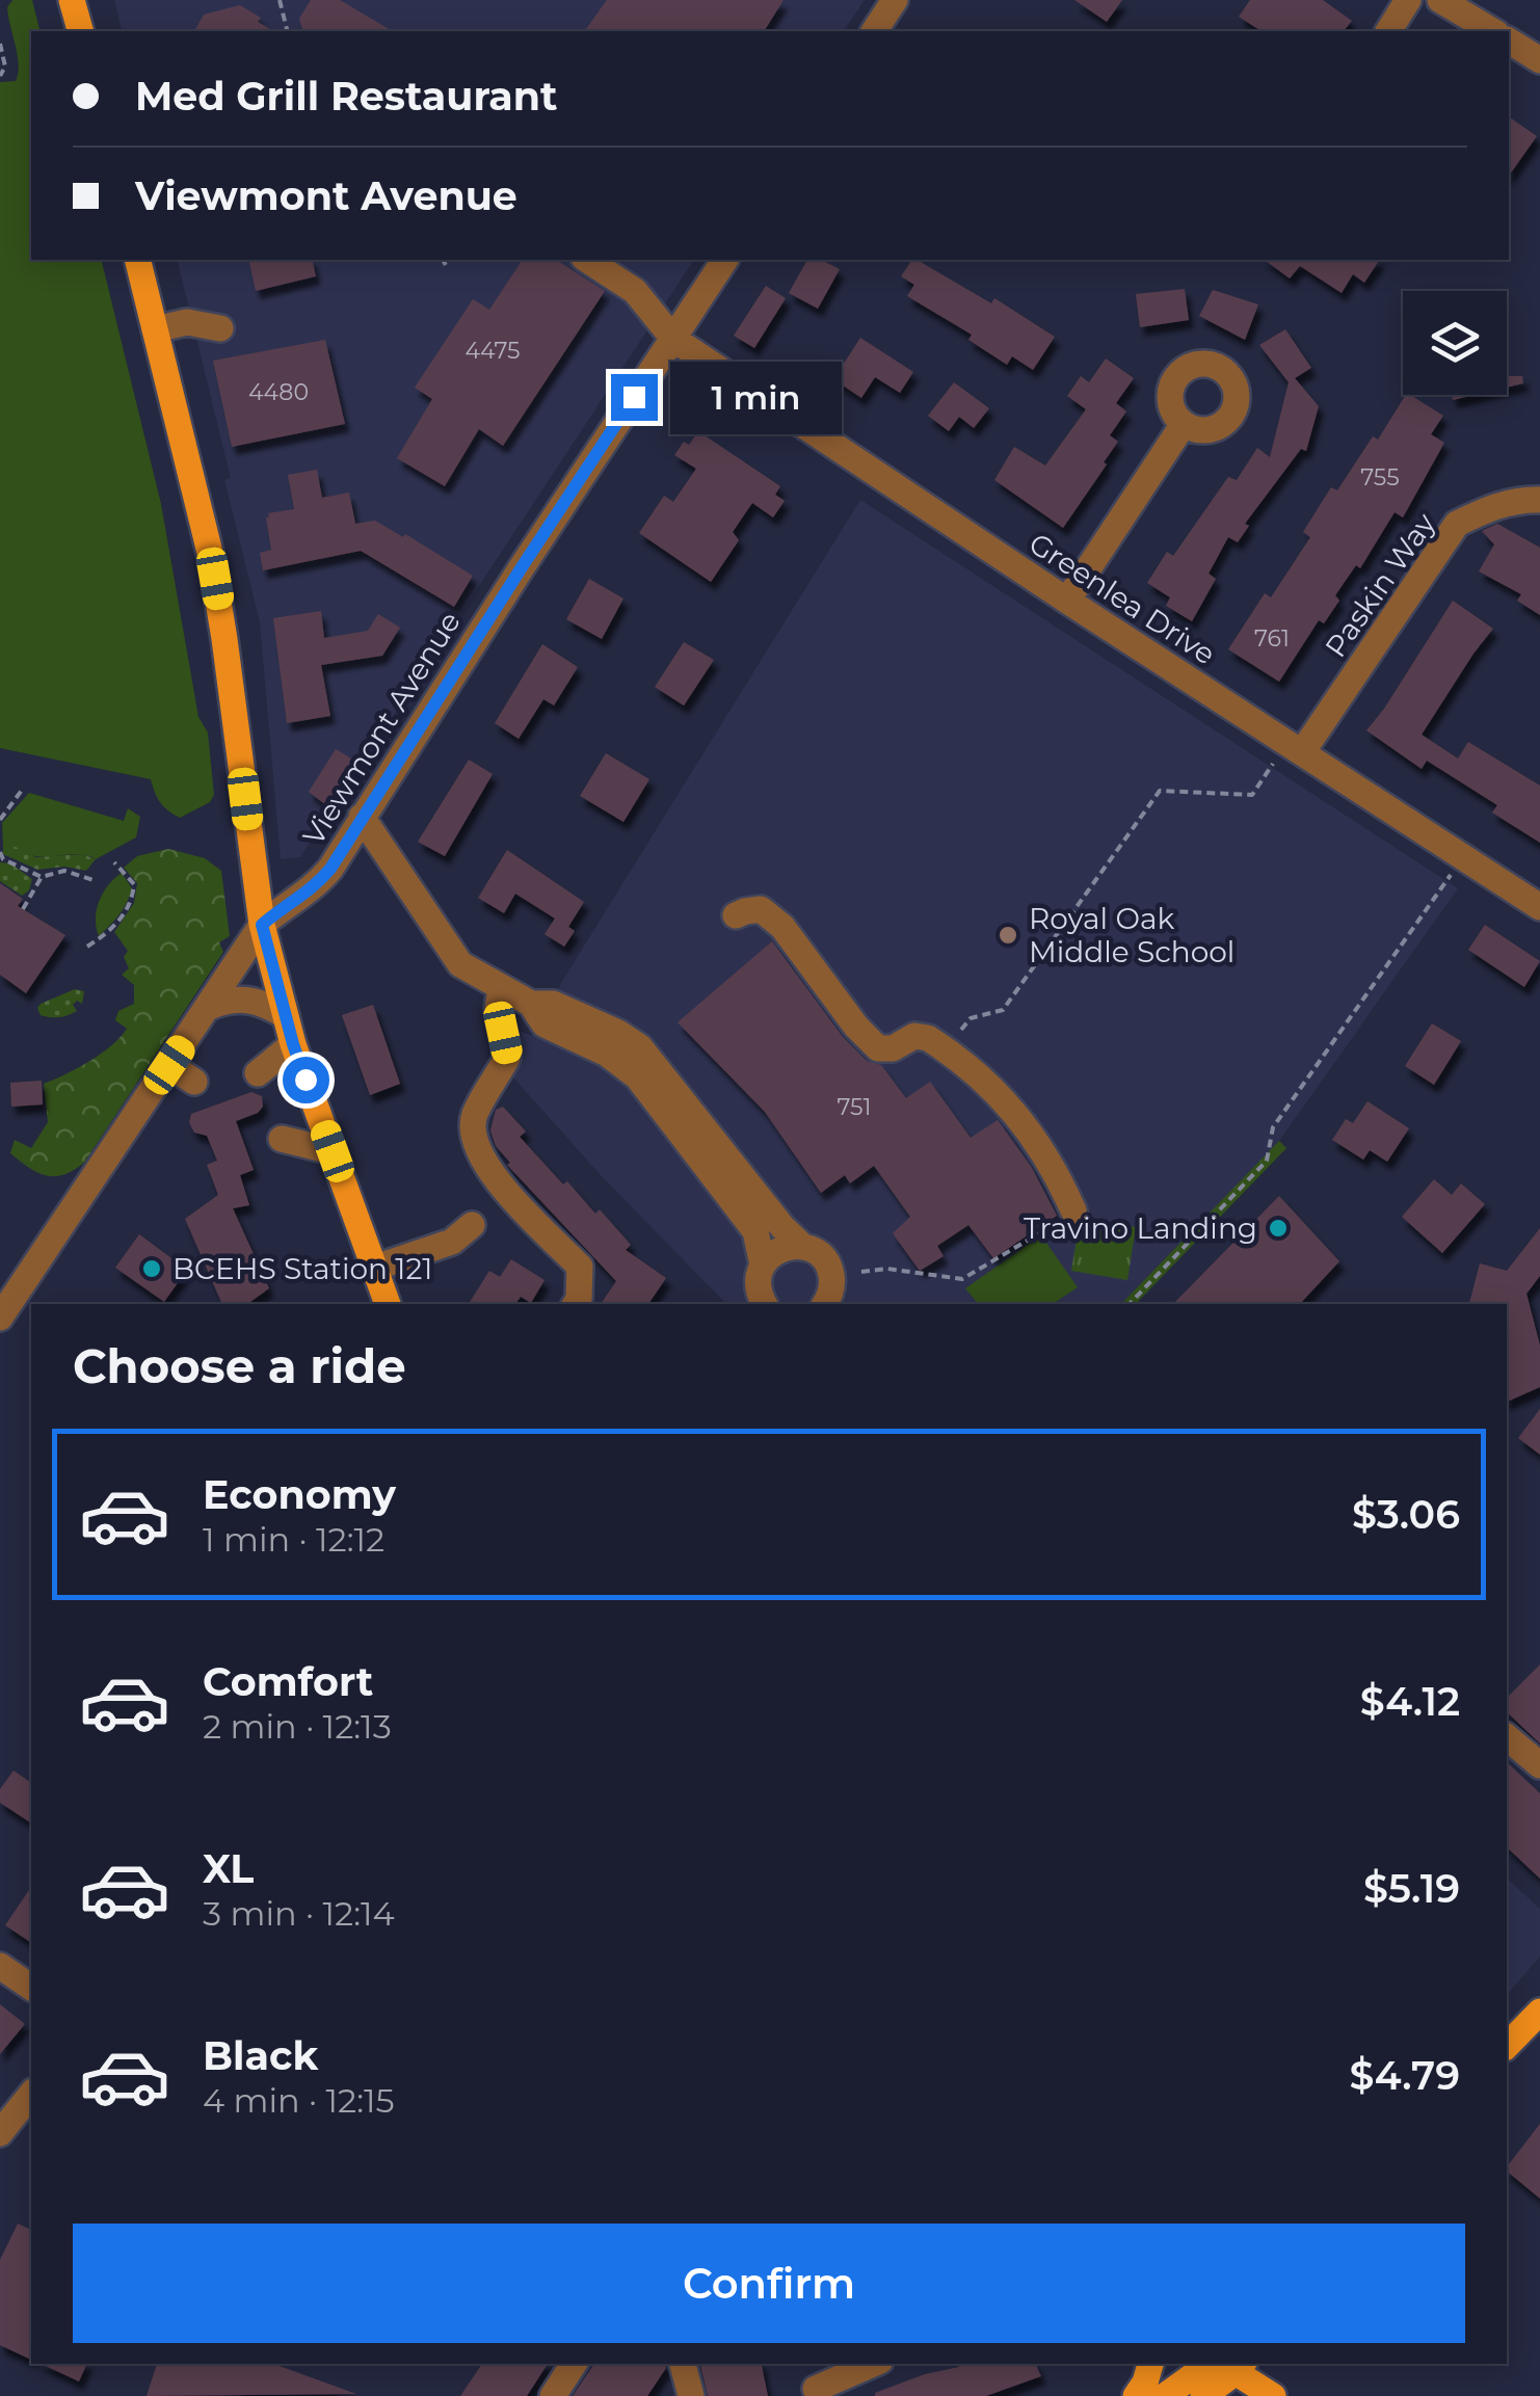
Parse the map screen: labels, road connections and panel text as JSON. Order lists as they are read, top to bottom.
{
  "streets": {
    "street": ["Paskin Way", "Greenlea Drive", "Viewmont Avenue"]
  },
  "crossings": [
    ["Paskin Way", "Greenlea Drive"],
    ["Greenlea Drive", "Viewmont Avenue"]
  ],
  "places": ["Royal Oak Middle School", "Travino Landing", "BCEHS Station 121"],
  "house_numbers": [
    "4475",
    "4480",
    "755",
    "761",
    "751"
  ],
  "page": {
    "banner": ["Med Grill Restaurant", "Viewmont Avenue"],
    "bubble": "1 min",
    "heading": "Choose a ride",
    "list": [
      {
        "name": "Economy",
        "note": "1 min · 12:12",
        "value": "$3.06"
      },
      {
        "name": "Comfort",
        "note": "2 min · 12:13",
        "value": "$4.12"
      },
      {
        "name": "XL",
        "note": "3 min · 12:14",
        "value": "$5.19"
      },
      {
        "name": "Black",
        "note": "4 min · 12:15",
        "value": "$4.79"
      }
    ],
    "buttons": "Confirm"
  }
}
